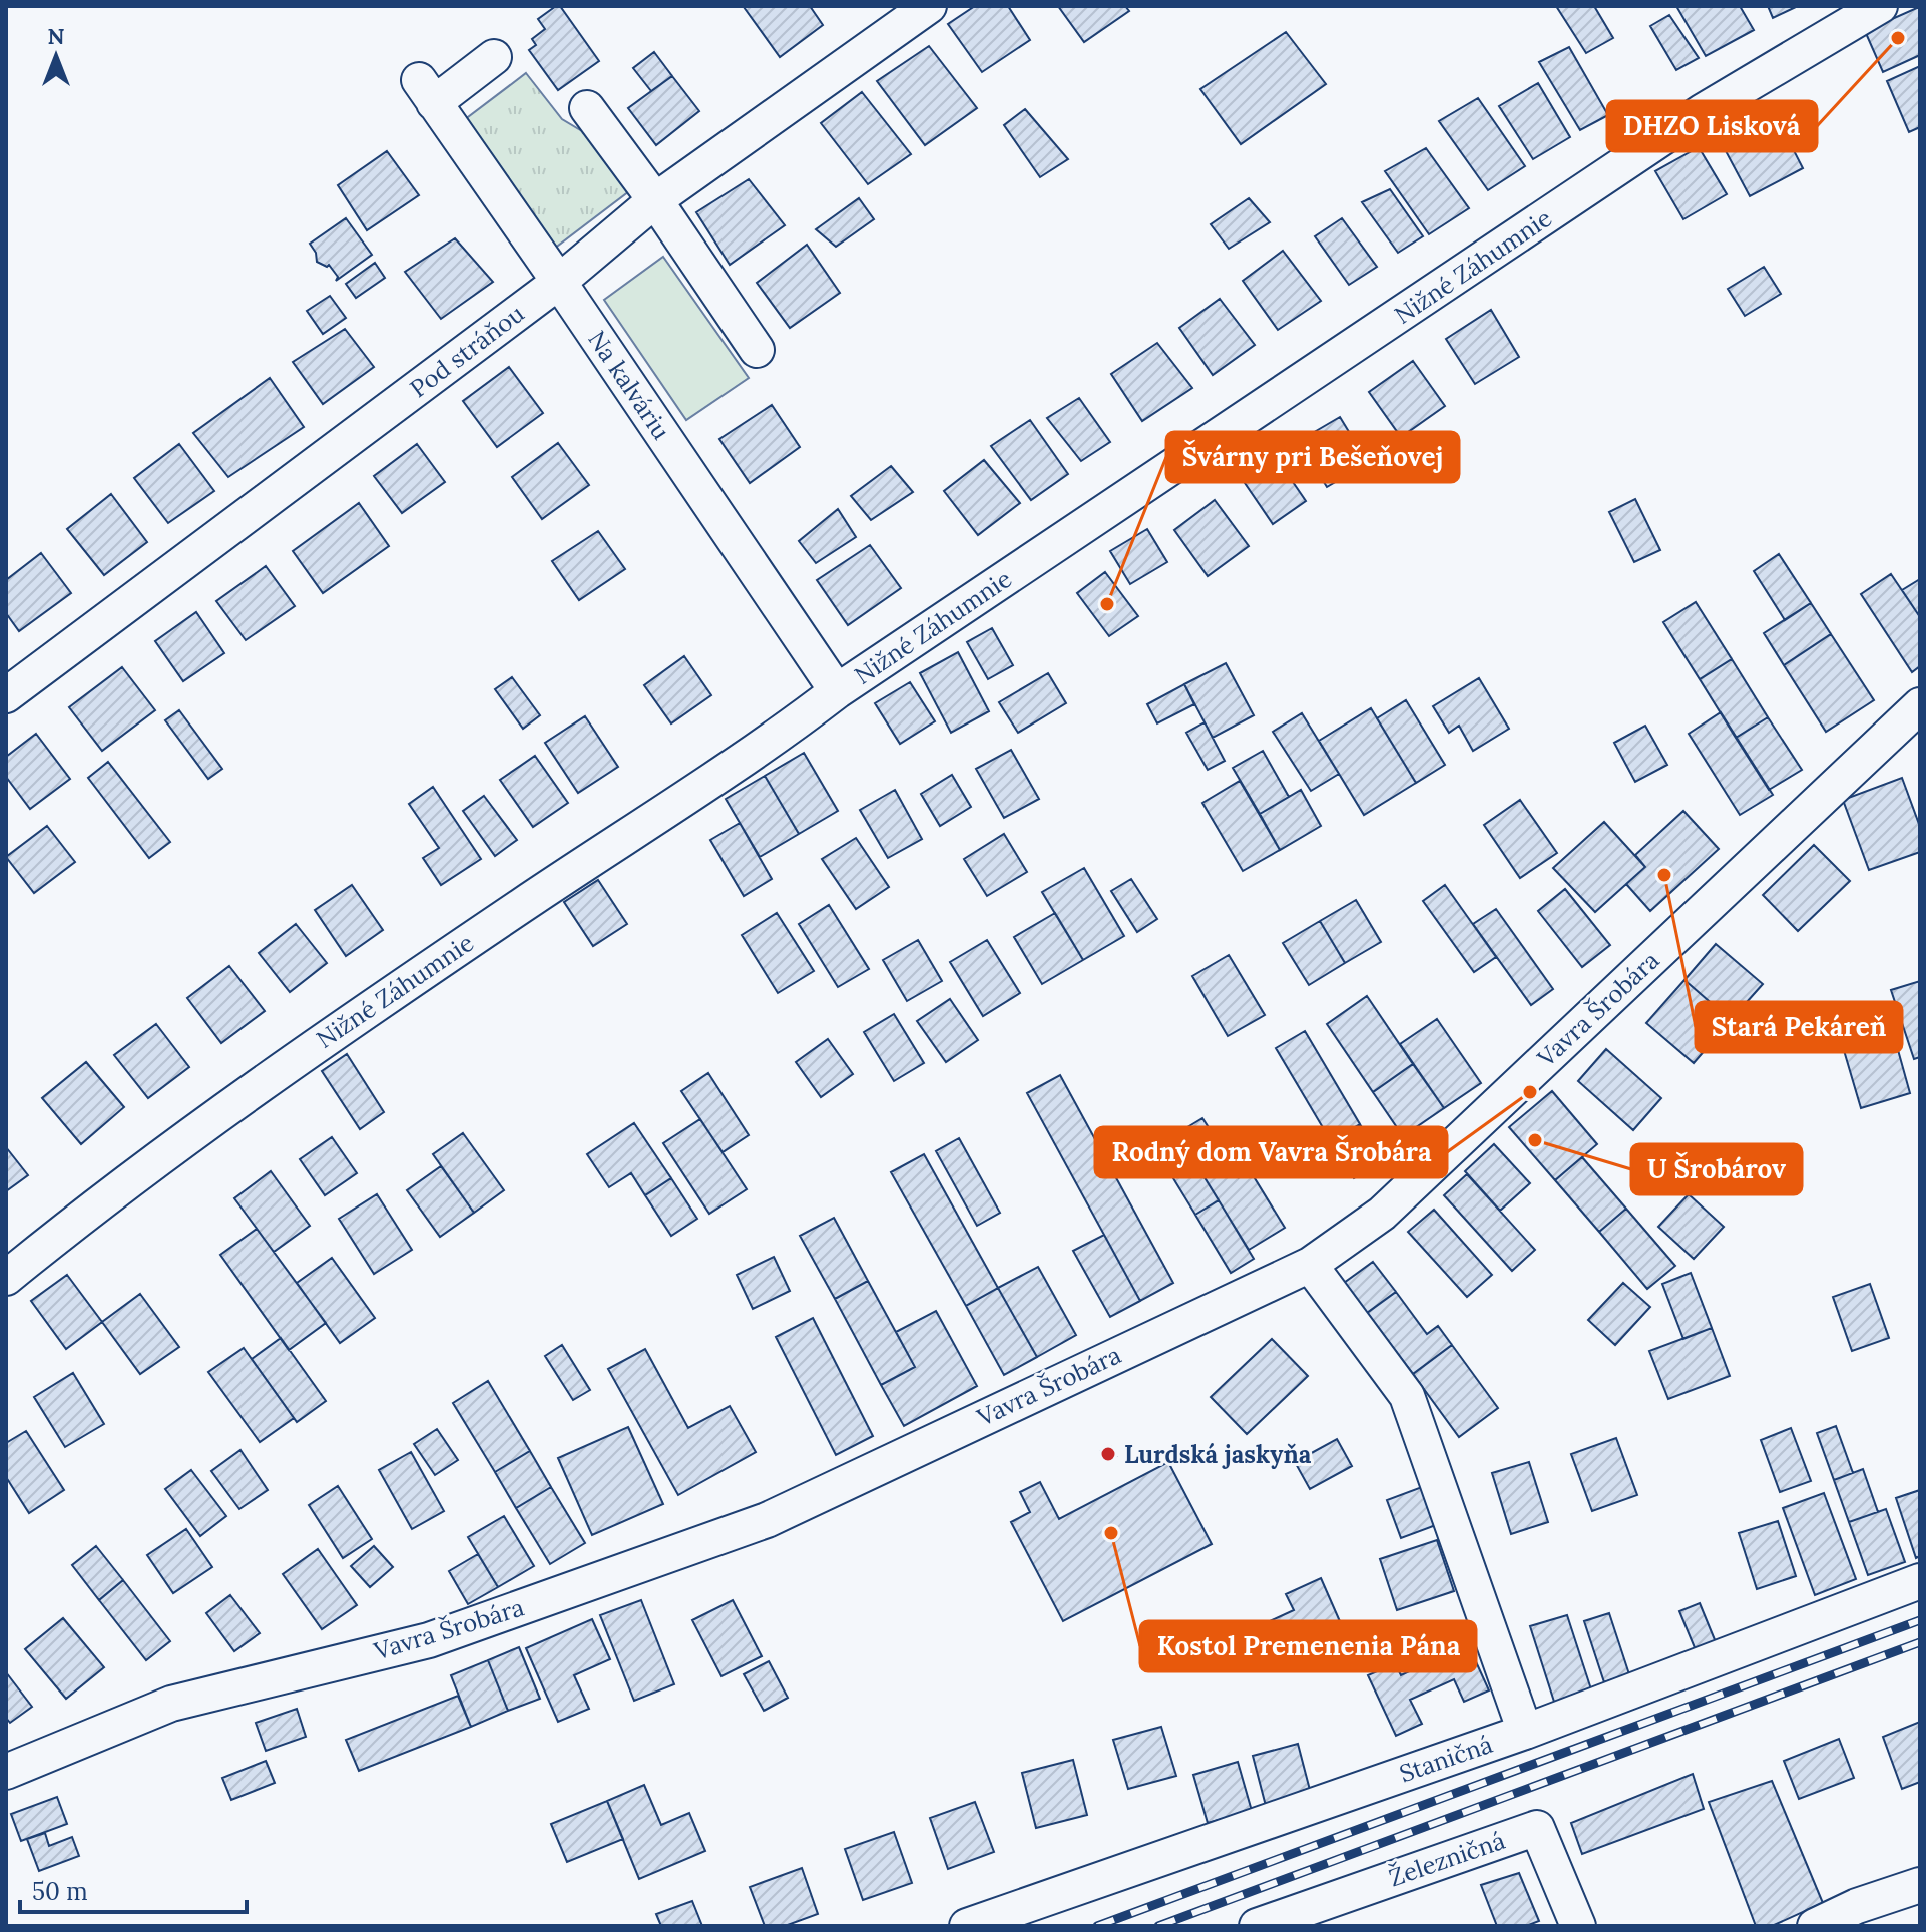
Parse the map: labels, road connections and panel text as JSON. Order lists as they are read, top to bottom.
{
  "streets": {
    "street": [
      "Nižné Záhumnie",
      "Pod stráňou",
      "Na kalváriu",
      "Vavra Šrobára",
      "Staničná",
      "Železničná"
    ]
  },
  "crossings": [
    ["Nižné Záhumnie", "Na kalváriu"],
    ["Pod stráňou", "Na kalváriu"]
  ],
  "places": [
    "DHZO Lisková",
    "Švárny pri Bešeňovej",
    "Stará Pekáreň",
    "Rodný dom Vavra Šrobára",
    "U Šrobárov",
    "Lurdská jaskyňa",
    "Kostol Premenenia Pána"
  ],
  "scale_bar": "50 m",
  "north": "top"
}
